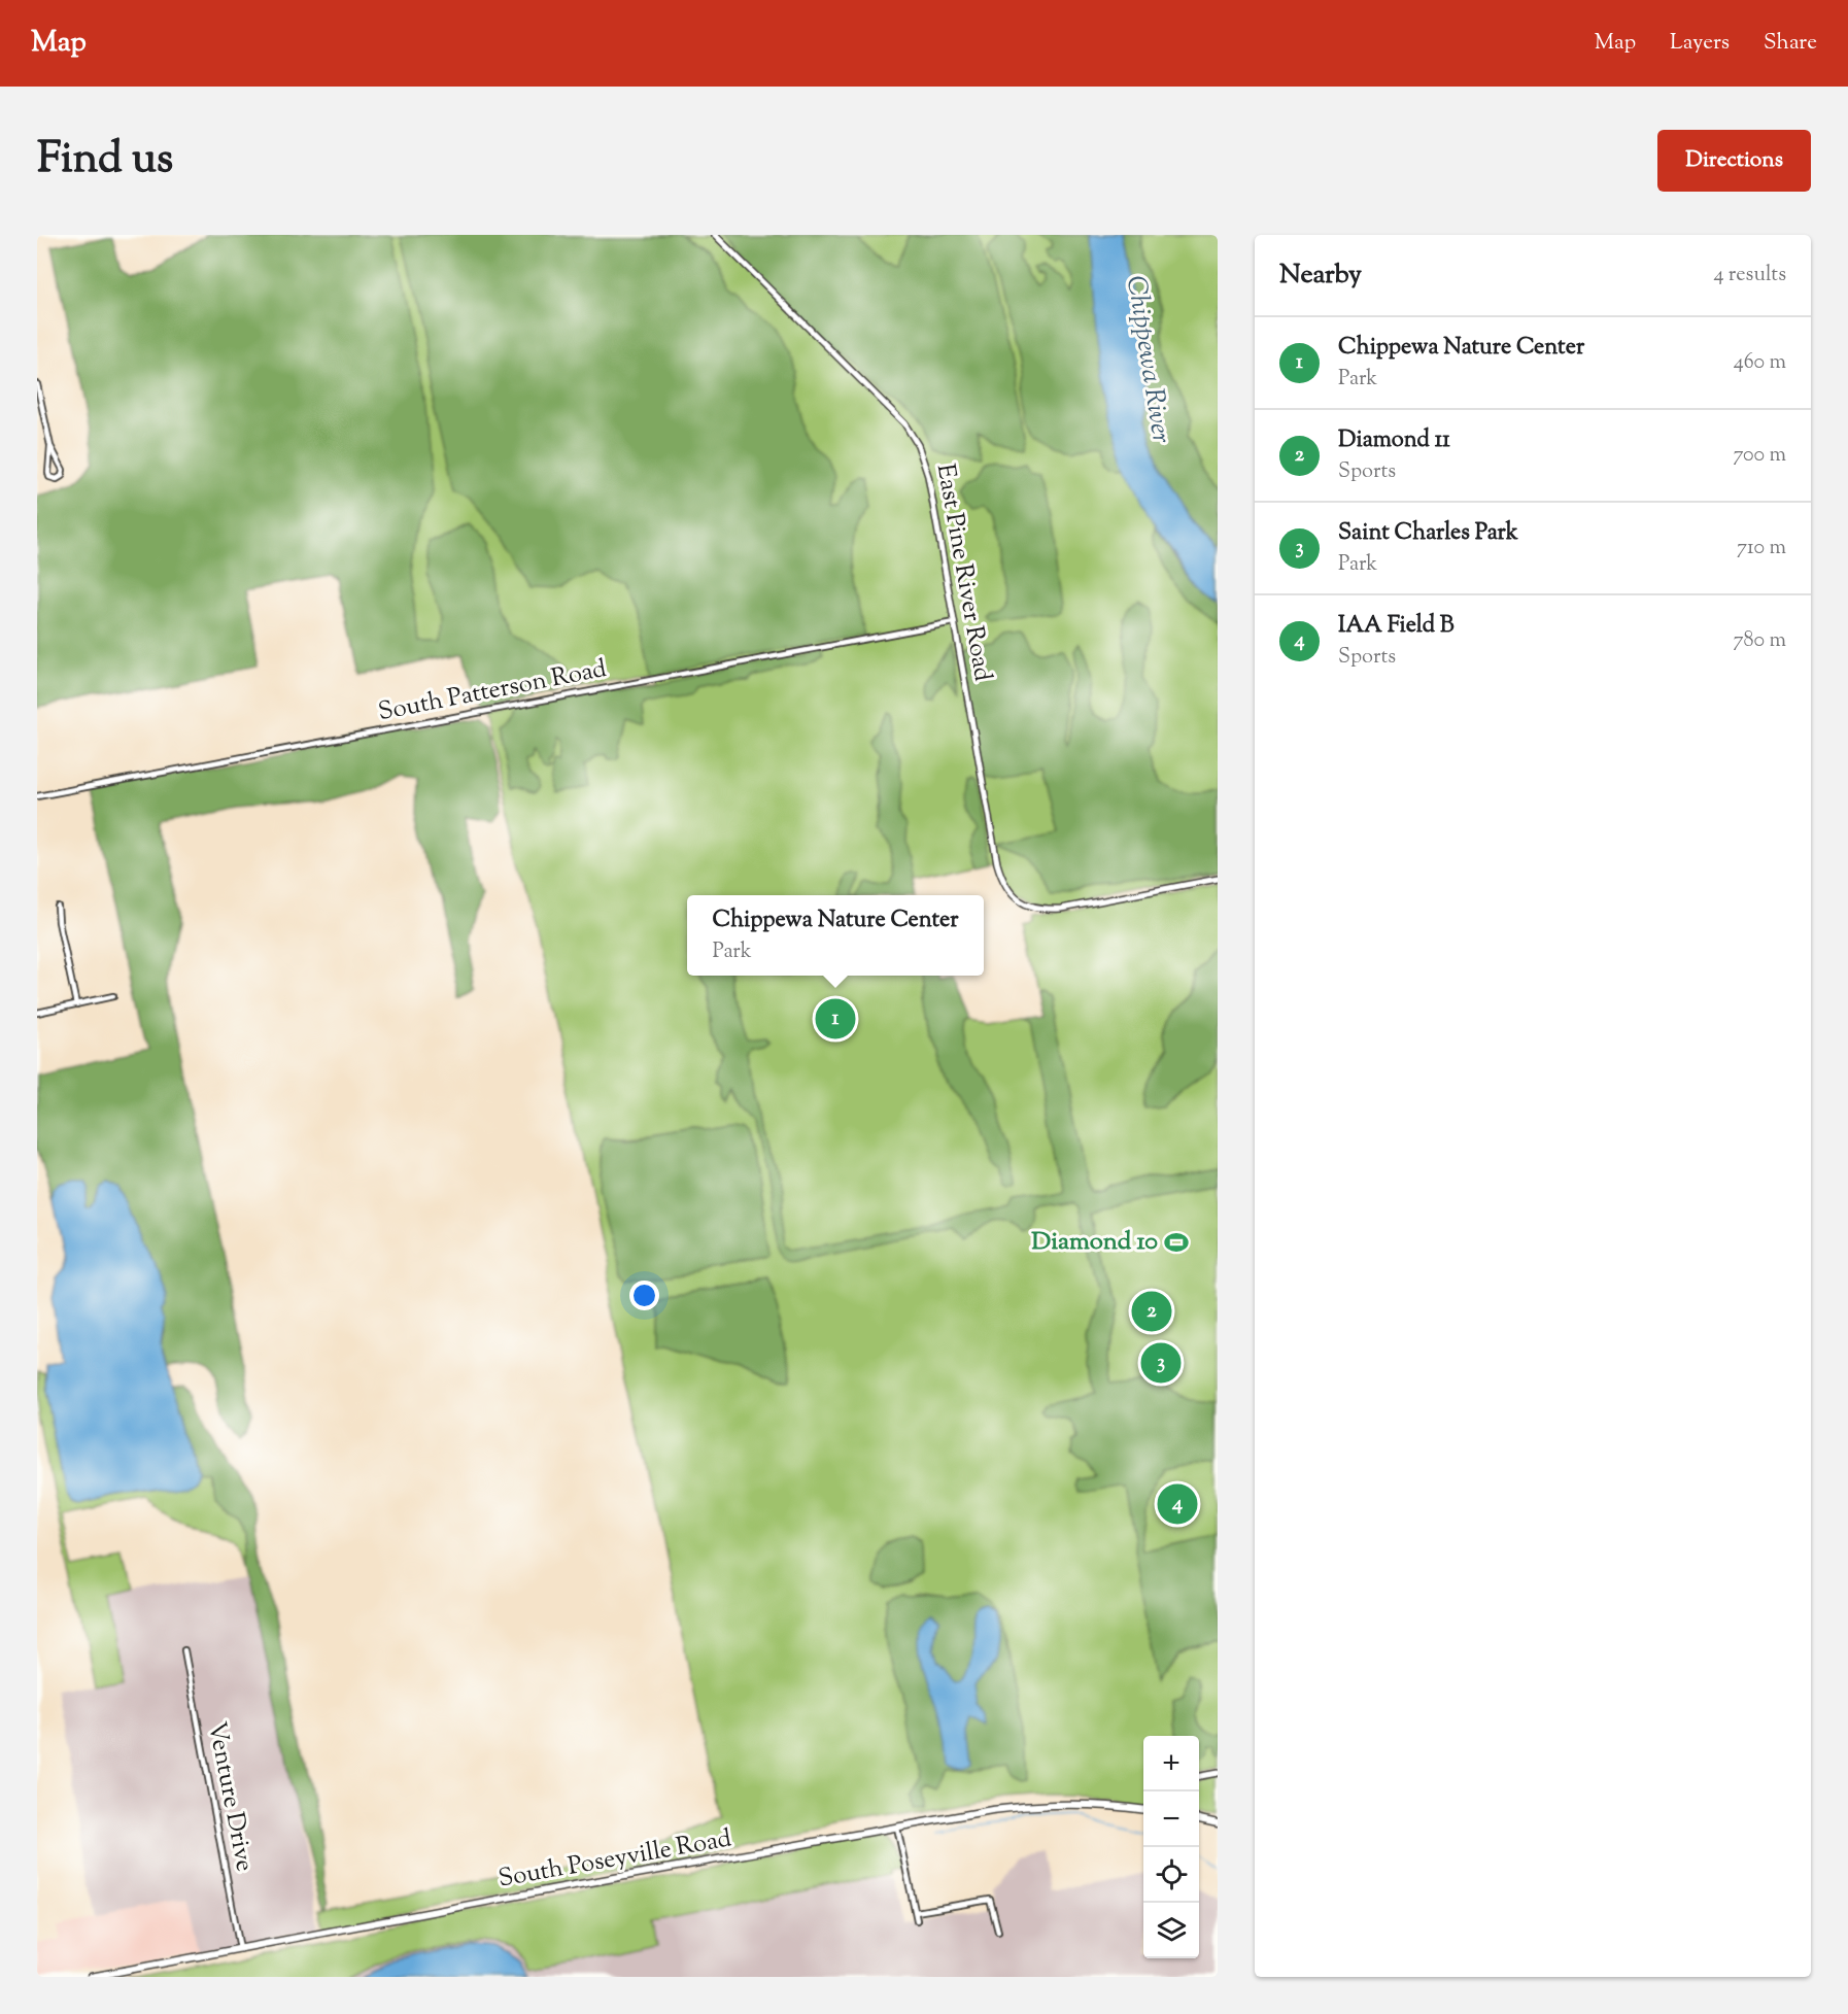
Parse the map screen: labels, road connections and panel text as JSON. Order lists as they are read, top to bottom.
{
  "streets": {
    "main road": ["South Poseyville Road"],
    "street": ["East Pine River Road", "South Patterson Road", "Venture Drive"]
  },
  "crossings": [
    ["East Pine River Road", "South Patterson Road"],
    ["Venture Drive", "South Poseyville Road"]
  ],
  "water": ["Chippewa River"],
  "places": {
    "sports": ["Diamond 10"]
  },
  "page": {
    "header": "Map",
    "nav": ["Map", "Layers", "Share"],
    "title": "Find us",
    "buttons": "Directions",
    "heading": ["Nearby", "4 results"],
    "list": [
      {
        "mark": "1",
        "name": "Chippewa Nature Center",
        "note": "Park",
        "value": "460 m"
      },
      {
        "mark": "2",
        "name": "Diamond 11",
        "note": "Sports",
        "value": "700 m"
      },
      {
        "mark": "3",
        "name": "Saint Charles Park",
        "note": "Park",
        "value": "710 m"
      },
      {
        "mark": "4",
        "name": "IAA Field B",
        "note": "Sports",
        "value": "780 m"
      }
    ],
    "popup": ["Chippewa Nature Center", "Park"],
    "pins": [
      "1",
      "2",
      "3",
      "4"
    ],
    "map_buttons": ["+", "−"]
  }
}
